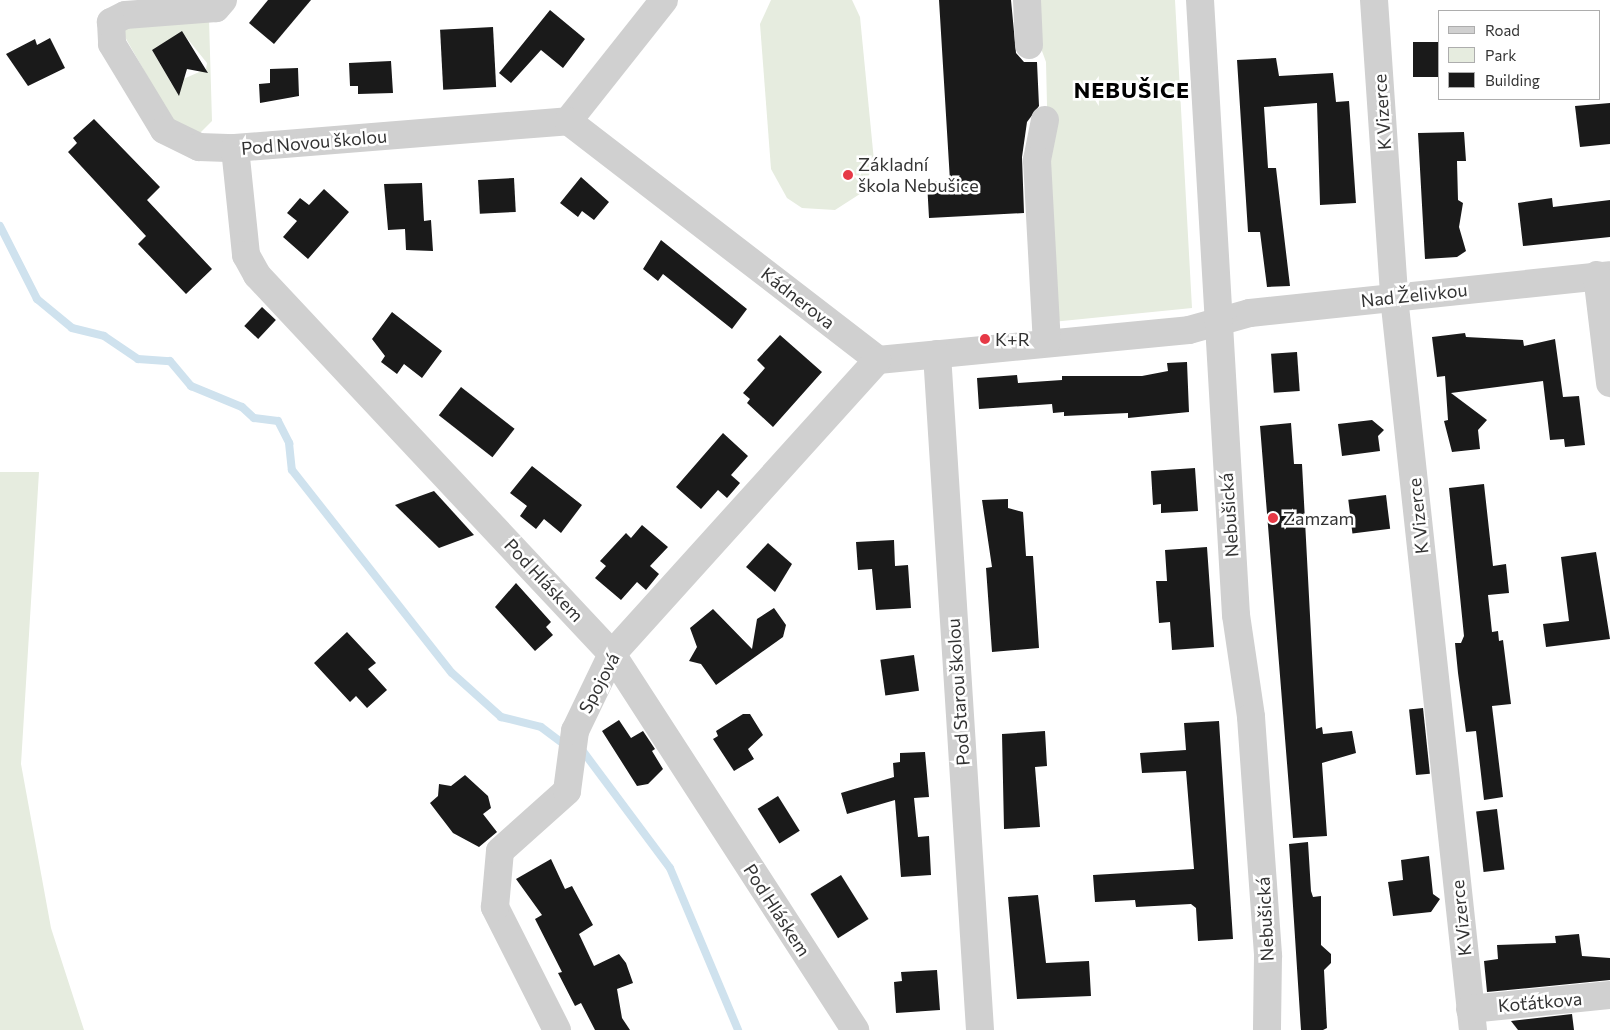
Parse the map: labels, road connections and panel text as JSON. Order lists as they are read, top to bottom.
{
  "streets": {
    "street": [
      "K Vizerce",
      "Pod Novou školou",
      "Nad Želivkou",
      "Kádnerova",
      "Nebušická",
      "Pod Hláskem",
      "Spojová",
      "Pod Starou školou",
      "Koťátkova"
    ]
  },
  "crossings": [
    ["K Vizerce", "Nad Želivkou"],
    ["K Vizerce", "Koťátkova"],
    ["Pod Novou školou", "Kádnerova"],
    ["Pod Novou školou", "Pod Hláskem"],
    ["Nad Želivkou", "Nebušická"],
    ["Kádnerova", "Spojová"],
    ["Pod Hláskem", "Spojová"]
  ],
  "districts": ["NEBUŠICE"],
  "places": ["Základní škola Nebušice", "K+R", "Zamzam"],
  "legend": ["Road", "Park", "Building"]
}
